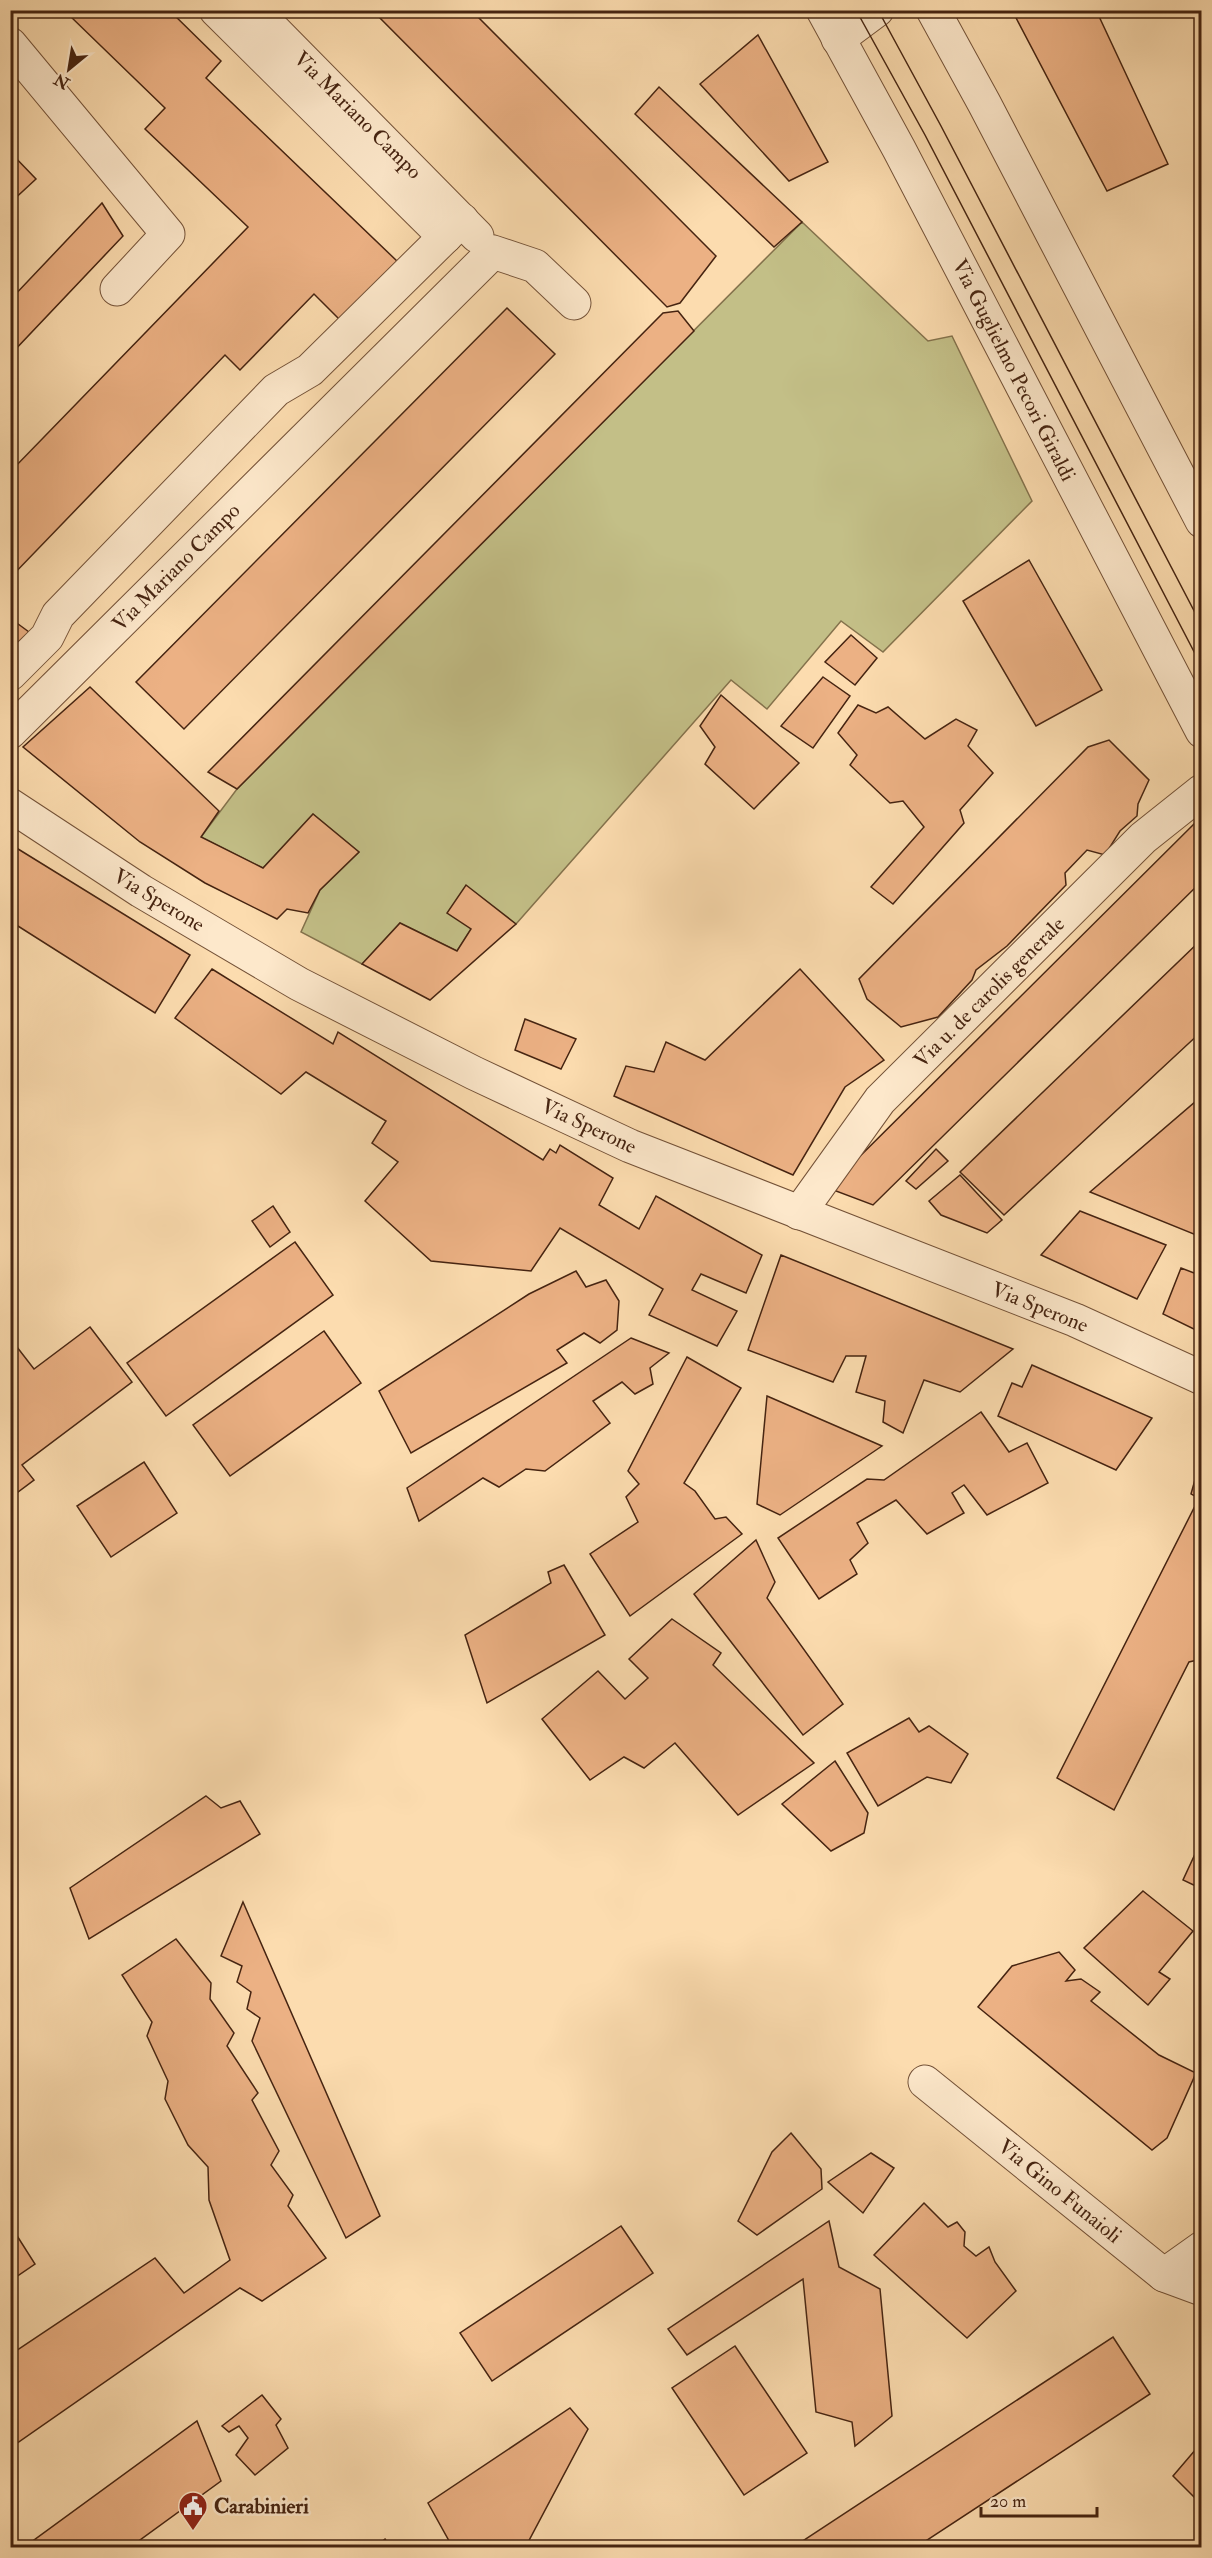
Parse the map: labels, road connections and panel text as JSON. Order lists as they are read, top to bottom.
{
  "streets": {
    "street": [
      "Via Mariano Campo",
      "Via Guglielmo Pecori Giraldi",
      "Via Sperone",
      "Via u. de carolis generale",
      "Via Gino Funaioli"
    ]
  },
  "crossings": [
    ["Via Sperone", "Via u. de carolis generale"]
  ],
  "places": {
    "public building": ["Carabinieri"]
  },
  "scale_bar": "20 m",
  "north": "bottom left"
}
